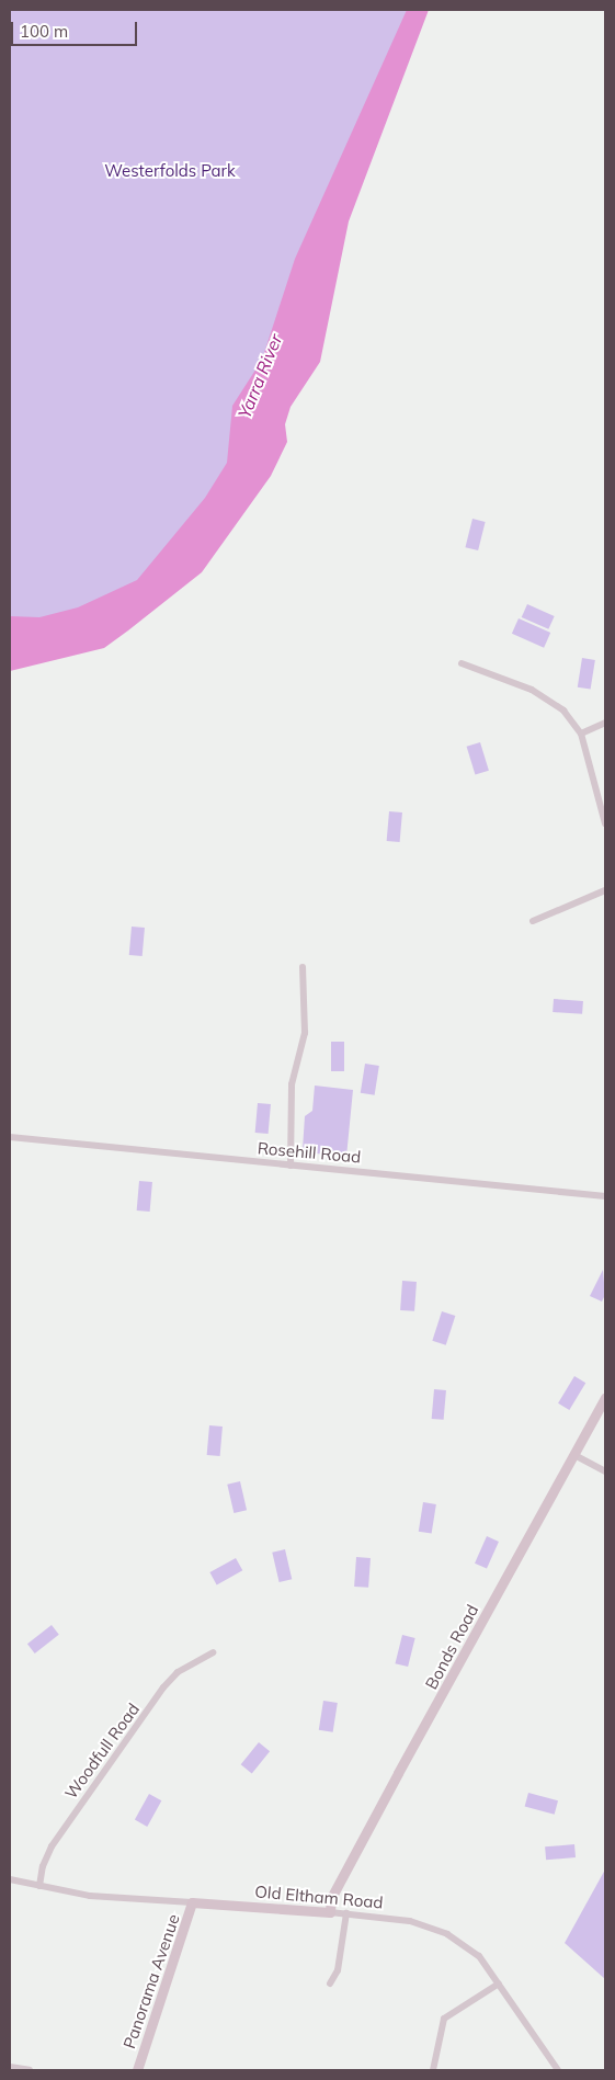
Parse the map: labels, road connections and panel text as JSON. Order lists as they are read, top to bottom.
{
  "streets": {
    "street": [
      "Rosehill Road",
      "Bonds Road",
      "Woodfull Road",
      "Old Eltham Road",
      "Panorama Avenue"
    ]
  },
  "crossings": [
    ["Bonds Road", "Old Eltham Road"],
    ["Woodfull Road", "Old Eltham Road"],
    ["Old Eltham Road", "Panorama Avenue"]
  ],
  "water": ["Yarra River"],
  "parks": ["Westerfolds Park"],
  "scale_bar": "100 m"
}
